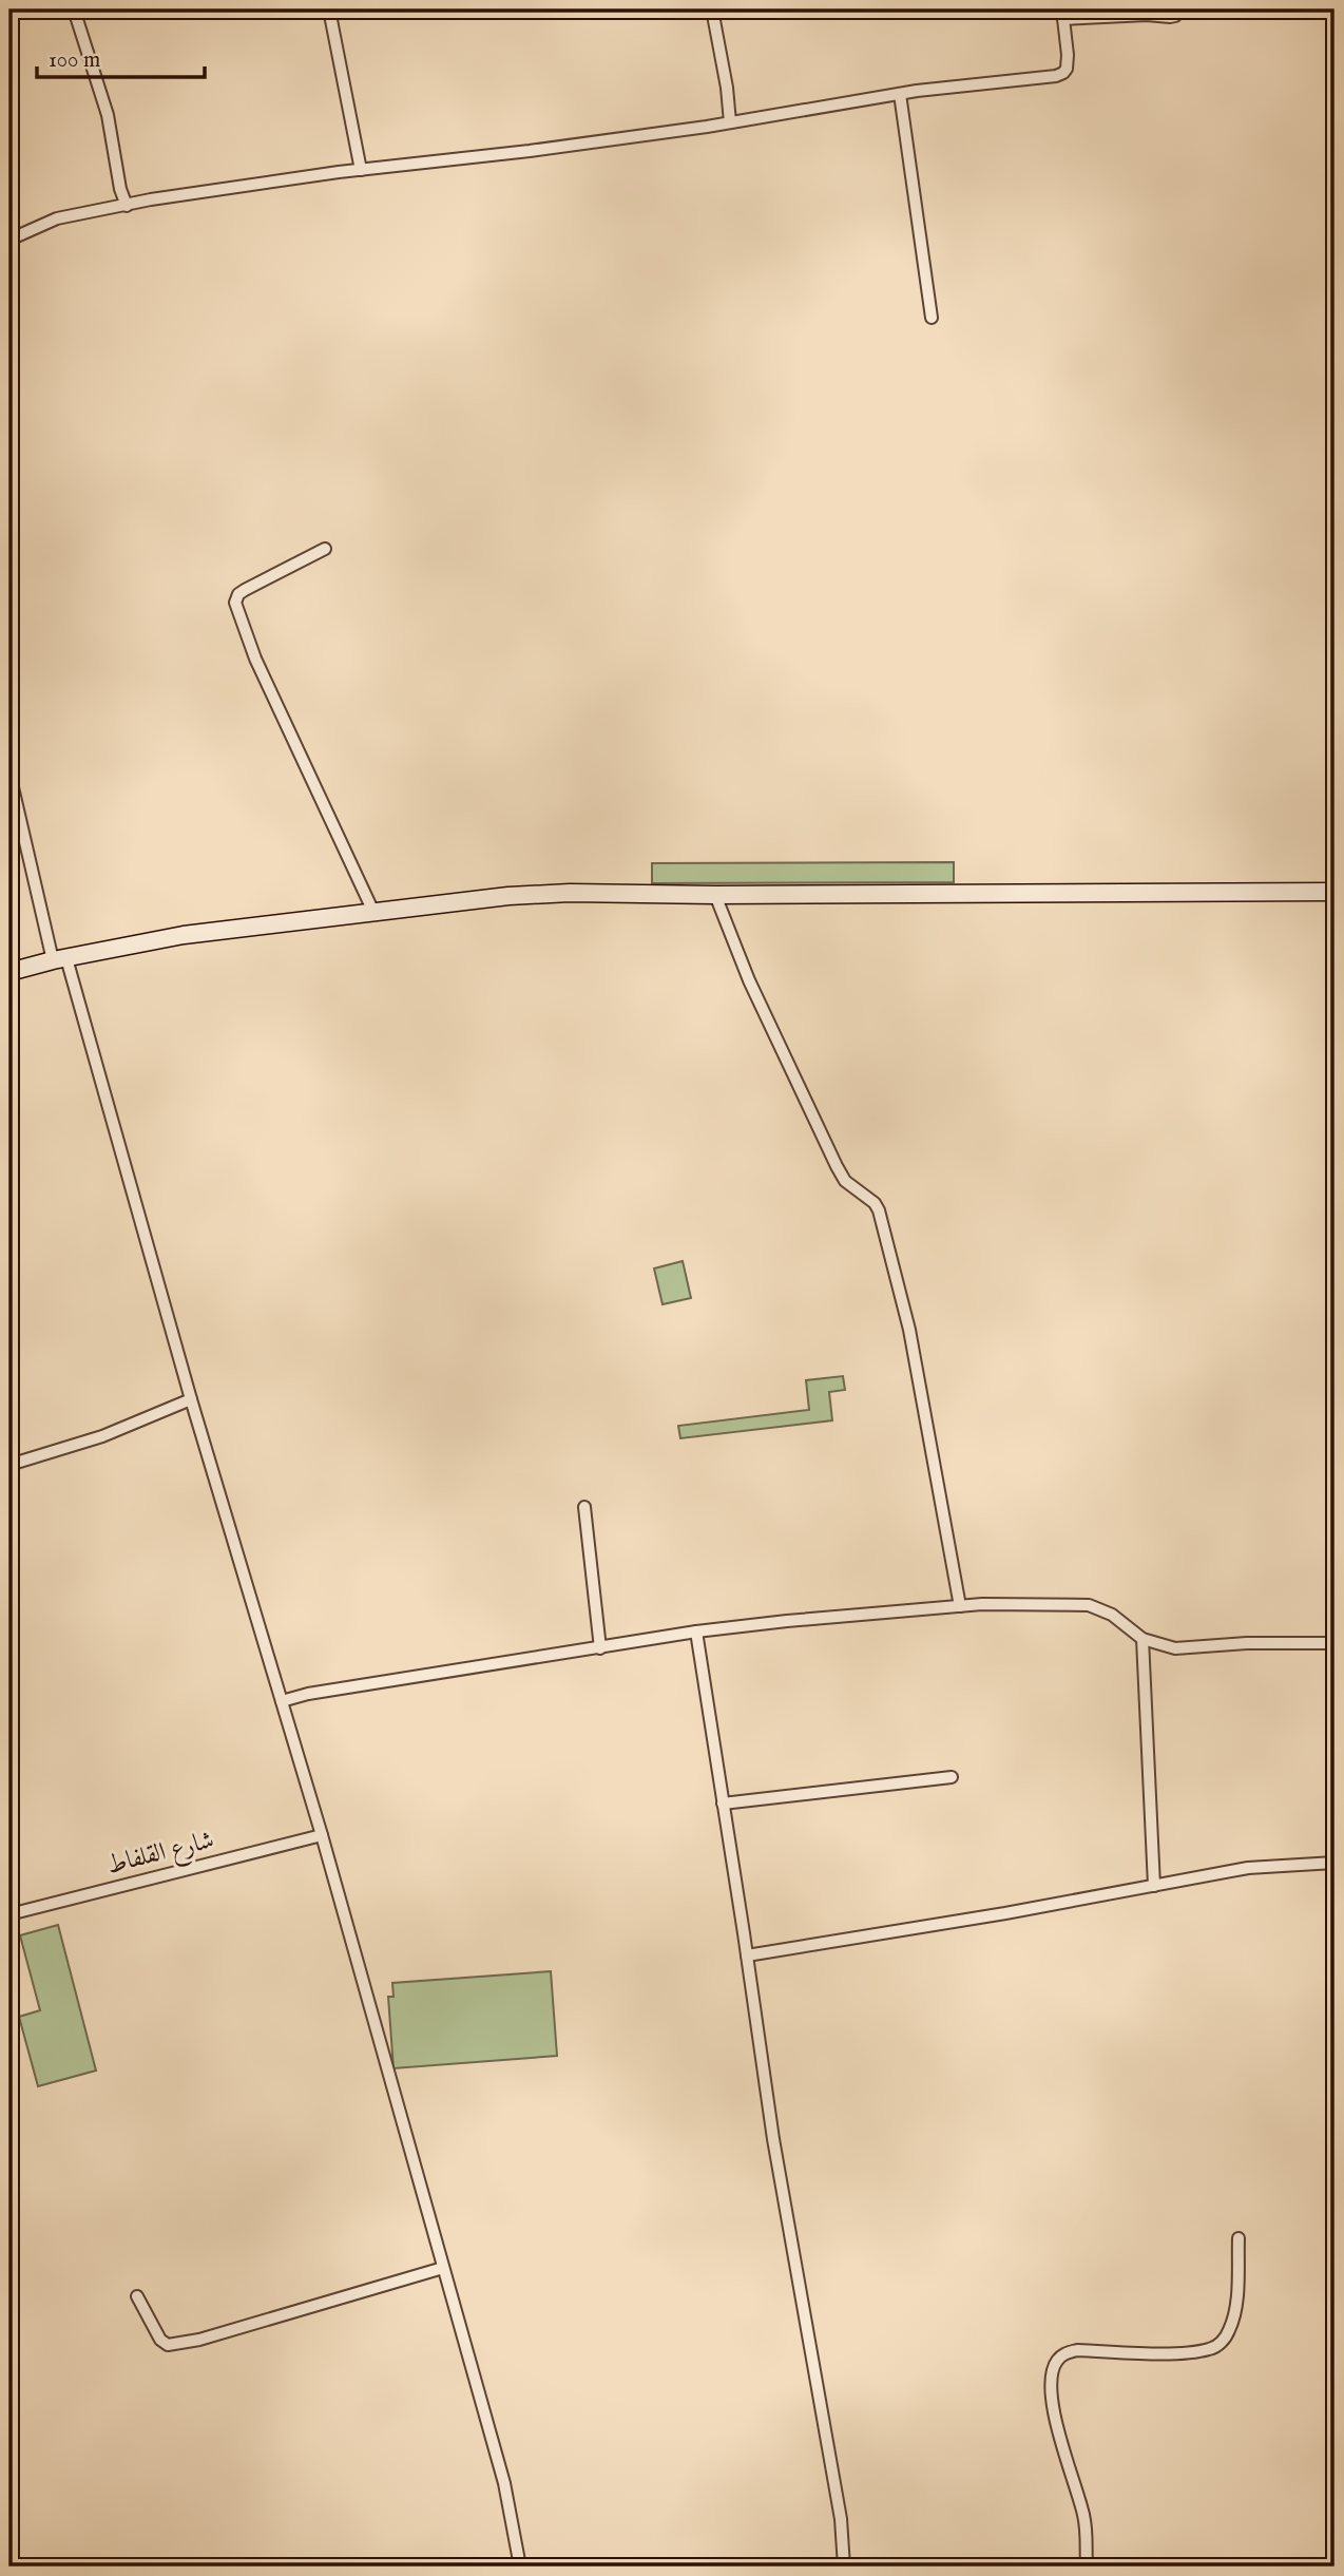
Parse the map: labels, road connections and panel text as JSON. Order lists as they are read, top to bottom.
{
  "streets": {
    "street": ["شارع القلفاط"]
  },
  "scale_bar": "100 m"
}
